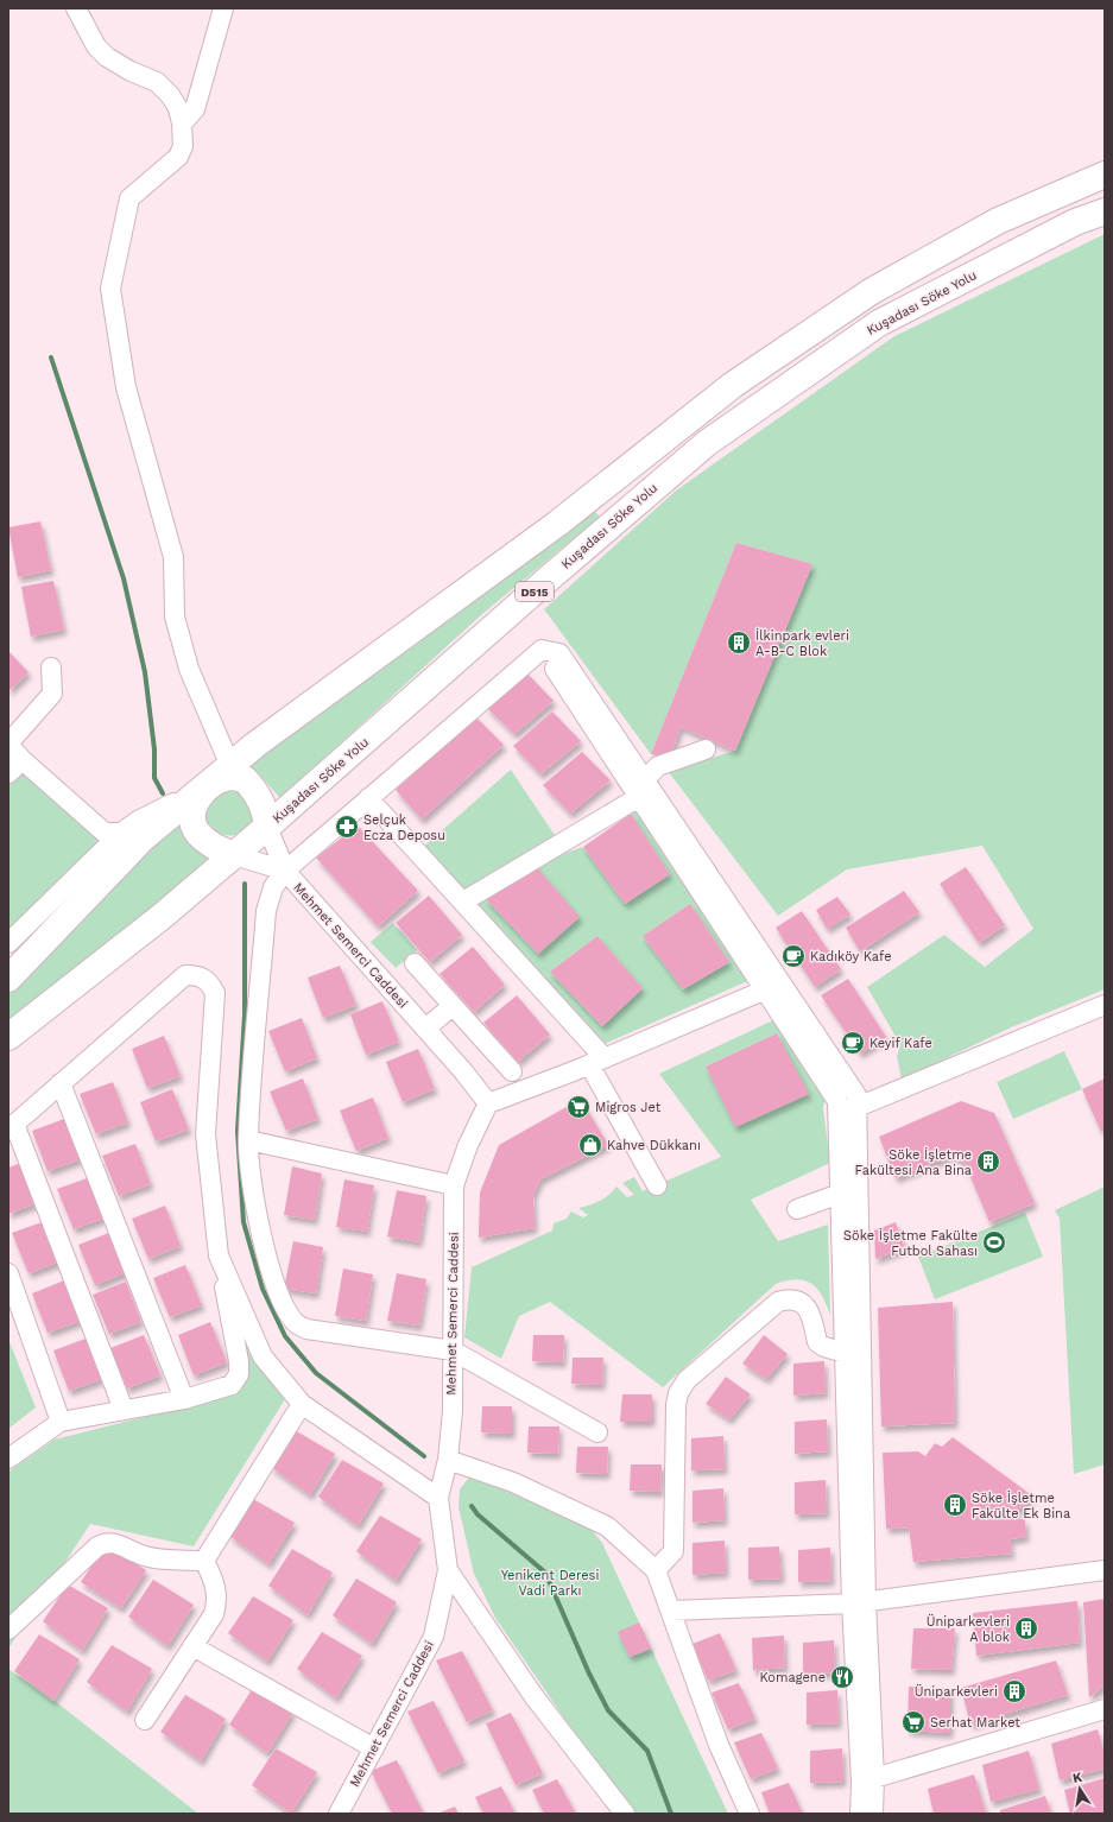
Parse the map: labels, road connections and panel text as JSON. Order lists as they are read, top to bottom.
{
  "streets": {
    "highway": ["Kuşadası Söke Yolu", "D515"],
    "street": ["Mehmet Semerci Caddesi"]
  },
  "crossings": [
    ["Kuşadası Söke Yolu", "Mehmet Semerci Caddesi"]
  ],
  "parks": ["Yenikent Deresi Vadi Parkı"],
  "places": {
    "building": [
      "İlkinpark evleri A-B-C Blok",
      "Söke İşletme Fakültesi Ana Bina",
      "Söke İşletme Fakülte Ek Bina",
      "Üniparkevleri A blok",
      "Üniparkevleri"
    ],
    "pharmacy": ["Selçuk Ecza Deposu"],
    "cafe": ["Kadıköy Kafe", "Keyif Kafe"],
    "supermarket": ["Migros Jet", "Serhat Market"],
    "shop": ["Kahve Dükkanı"],
    "sports": ["Söke İşletme Fakülte Futbol Sahası"],
    "restaurant": ["Komagene"]
  },
  "north": "top"
}
